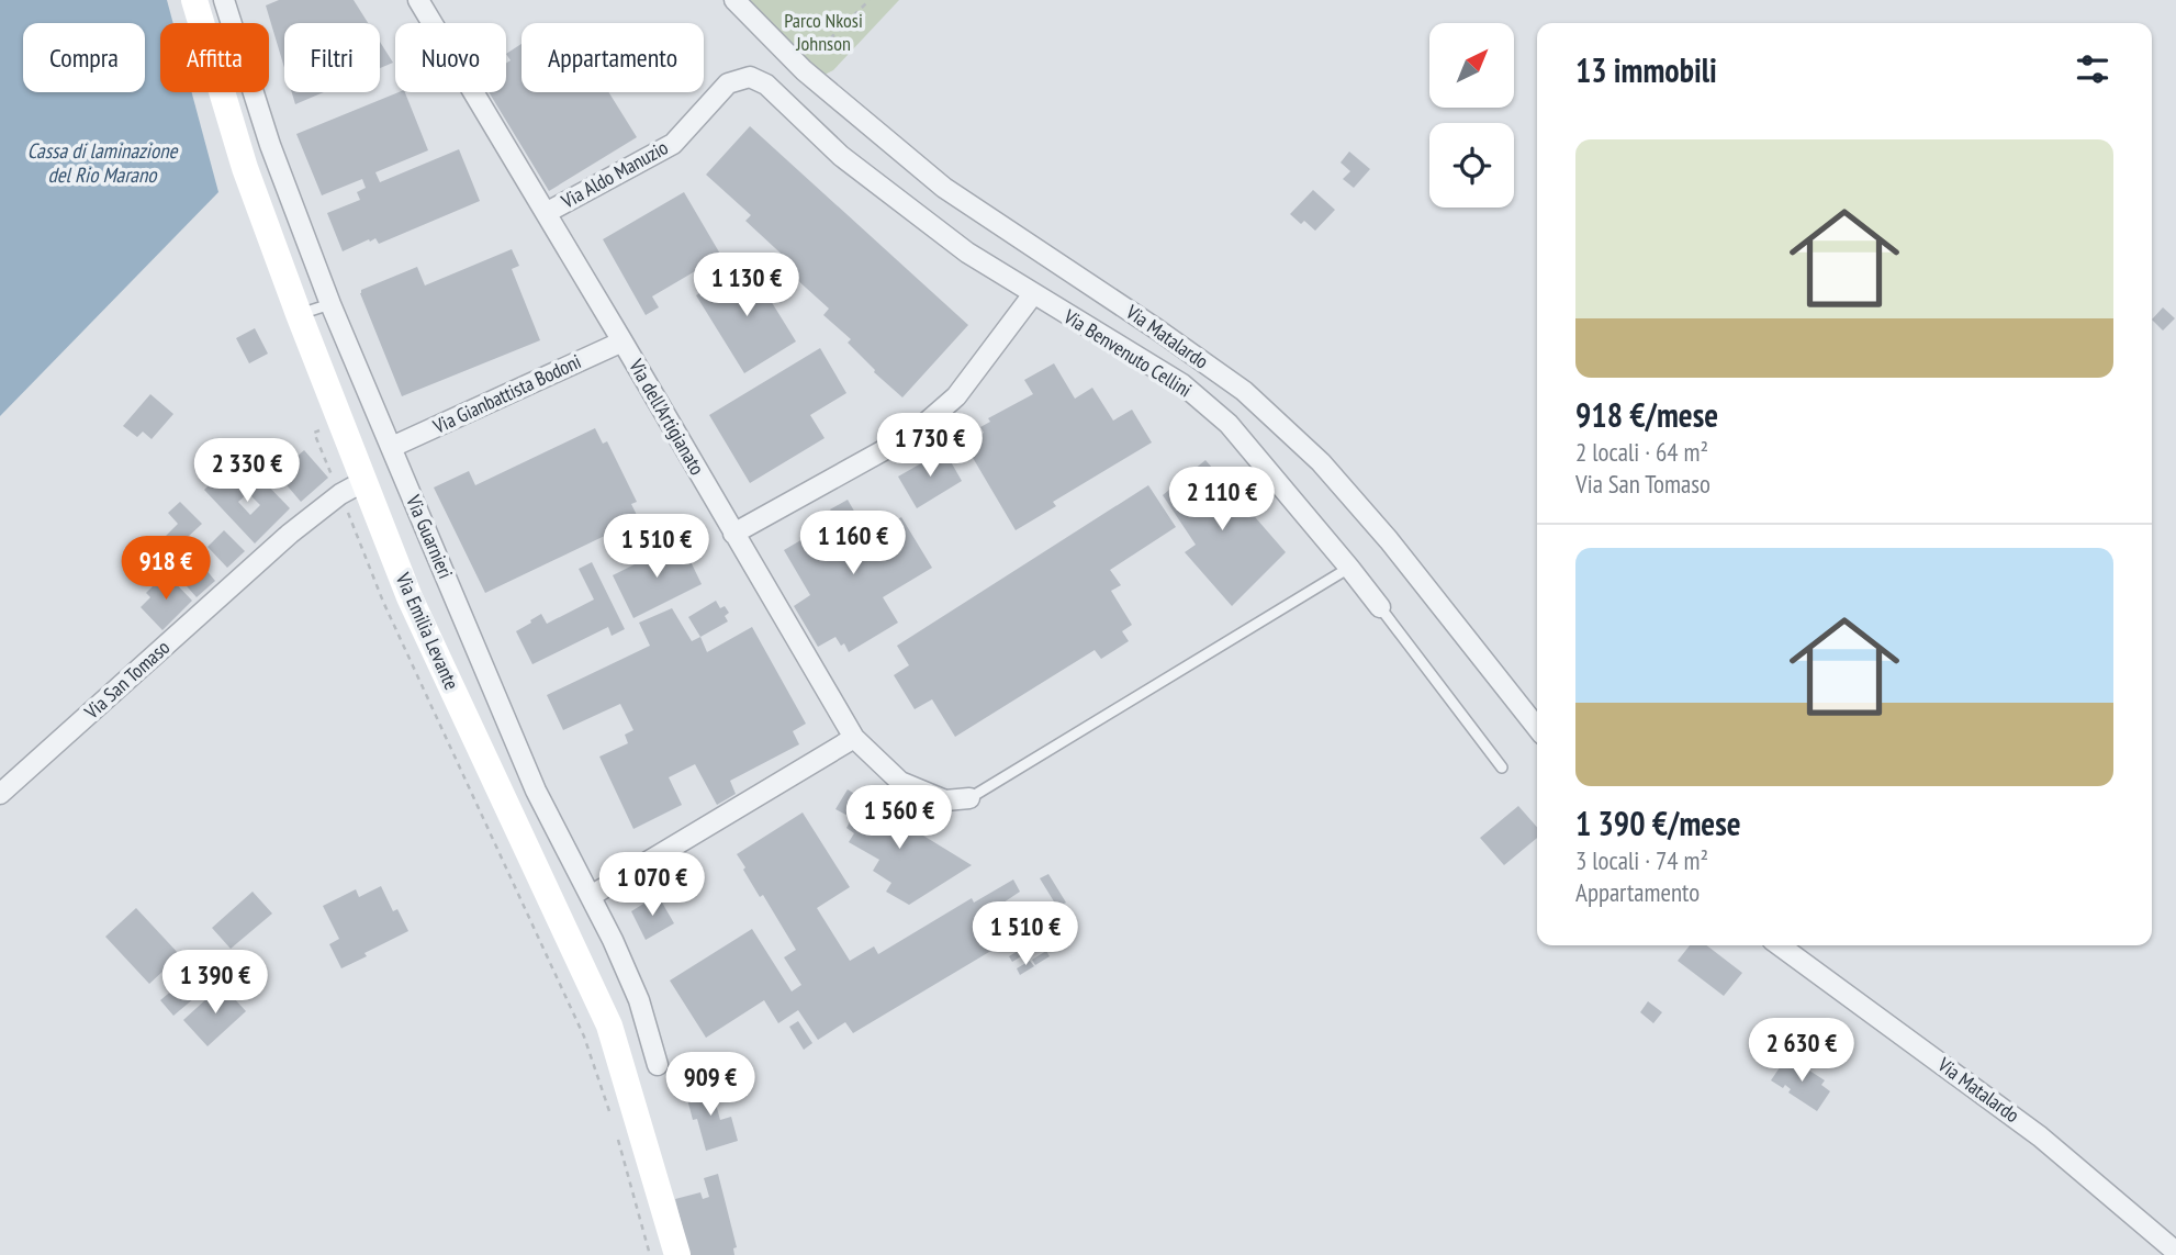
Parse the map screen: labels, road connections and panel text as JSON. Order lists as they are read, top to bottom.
{
  "streets": {
    "main road": ["Via Emilia Levante"],
    "street": [
      "Via Aldo Manuzio",
      "Via Matalardo",
      "Via Benvenuto Cellini",
      "Via Gianbattista Bodoni",
      "Via dell'Artigianato",
      "Via Guarnieri",
      "Via San Tomaso"
    ]
  },
  "crossings": [
    ["Via Aldo Manuzio", "Via Benvenuto Cellini"],
    ["Via Aldo Manuzio", "Via dell'Artigianato"],
    ["Via Gianbattista Bodoni", "Via dell'Artigianato"],
    ["Via Gianbattista Bodoni", "Via Guarnieri"],
    ["Via Guarnieri", "Via Emilia Levante"],
    ["Via Emilia Levante", "Via San Tomaso"]
  ],
  "water": ["Cassa di laminazione del Rio Marano"],
  "parks": ["Parco Nkosi Johnson"],
  "north": "top right",
  "page": {
    "chip": [
      "Compra",
      "Affitta",
      "Filtri",
      "Nuovo",
      "Appartamento"
    ],
    "heading": "13 immobili",
    "list": [
      {
        "name": "918 €/mese",
        "note": "2 locali · 64 m² · Via San Tomaso"
      },
      {
        "name": "1 390 €/mese",
        "note": "3 locali · 74 m² · Appartamento"
      }
    ],
    "price": [
      "1 130 €",
      "1 730 €",
      "2 330 €",
      "2 110 €",
      "1 160 €",
      "1 510 €",
      "918 €",
      "1 560 €",
      "1 070 €",
      "1 510 €",
      "1 390 €",
      "2 630 €",
      "909 €"
    ]
  }
}
